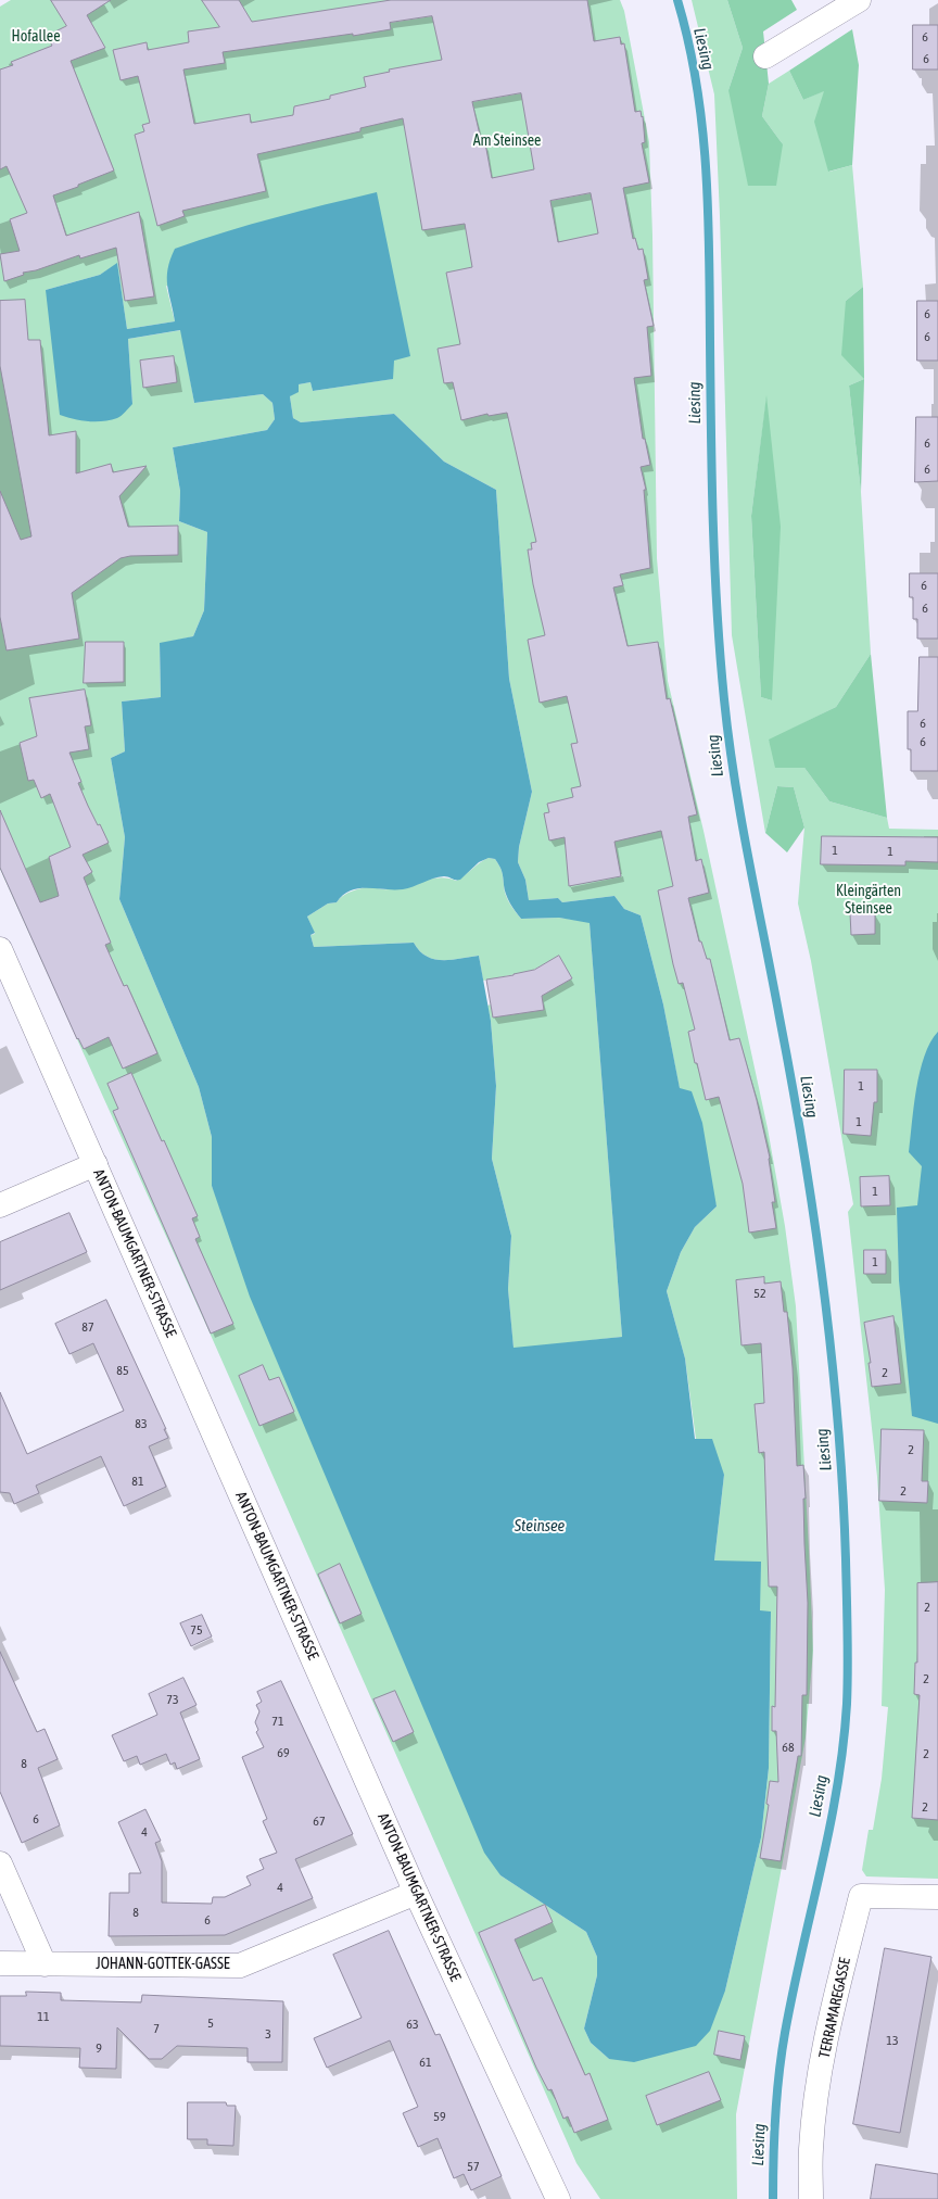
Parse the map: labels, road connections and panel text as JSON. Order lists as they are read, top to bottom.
{
  "streets": {
    "main road": ["ANTON-BAUMGARTNER-STRASSE", "JOHANN-GOTTEK-GASSE", "TERRAMAREGASSE"]
  },
  "crossings": [
    ["ANTON-BAUMGARTNER-STRASSE", "JOHANN-GOTTEK-GASSE"]
  ],
  "water": ["Liesing", "Steinsee"],
  "parks": ["Hofallee", "Am Steinsee", "Kleingärten Steinsee"],
  "house_numbers": [
    "6",
    "6",
    "6",
    "6",
    "6",
    "6",
    "6",
    "6",
    "6",
    "6",
    "1",
    "1",
    "1",
    "1",
    "1",
    "1",
    "52",
    "87",
    "85",
    "2",
    "83",
    "2",
    "81",
    "2",
    "2",
    "75",
    "2",
    "73",
    "71",
    "68",
    "69",
    "2",
    "8",
    "2",
    "6",
    "67",
    "4",
    "4",
    "8",
    "6",
    "11",
    "5",
    "63",
    "7",
    "3",
    "13",
    "9",
    "61",
    "59",
    "57"
  ]
}
